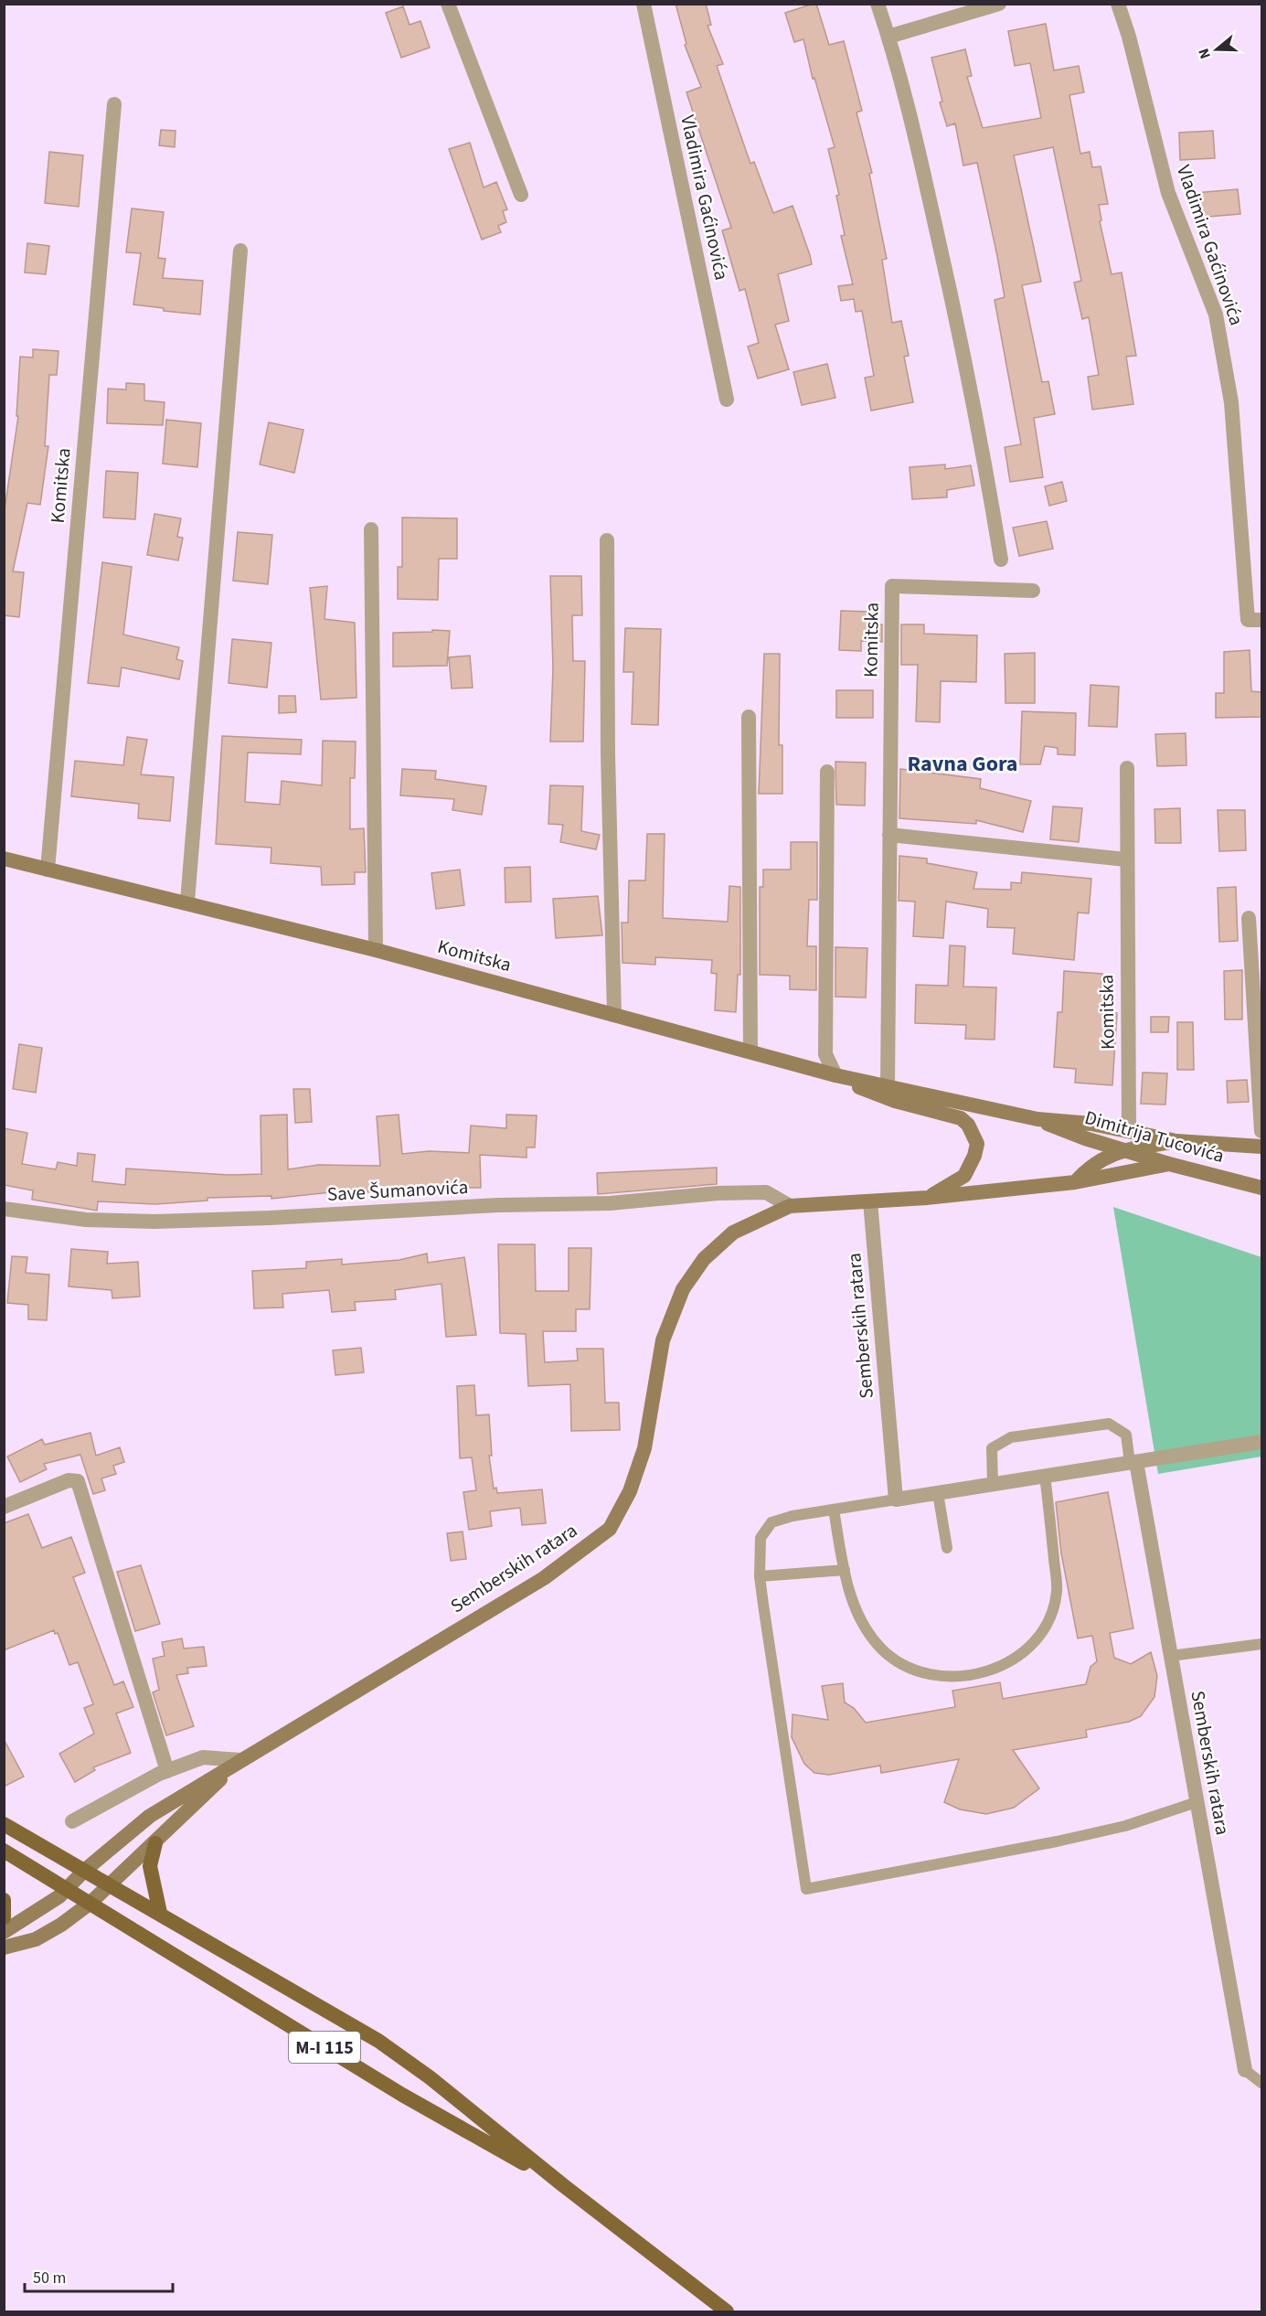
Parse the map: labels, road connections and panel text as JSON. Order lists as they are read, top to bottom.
{
  "streets": {
    "main road": [
      "Komitska",
      "Dimitrija Tucovića",
      "Semberskih ratara",
      "M-I 115"
    ],
    "street": ["Vladimira Gaćinovića", "Save Šumanovića"]
  },
  "crossings": [
    ["Komitska", "Dimitrija Tucovića"],
    ["Dimitrija Tucovića", "Semberskih ratara"],
    ["Save Šumanovića", "Semberskih ratara"]
  ],
  "districts": ["Ravna Gora"],
  "scale_bar": "50 m",
  "north": "left"
}
